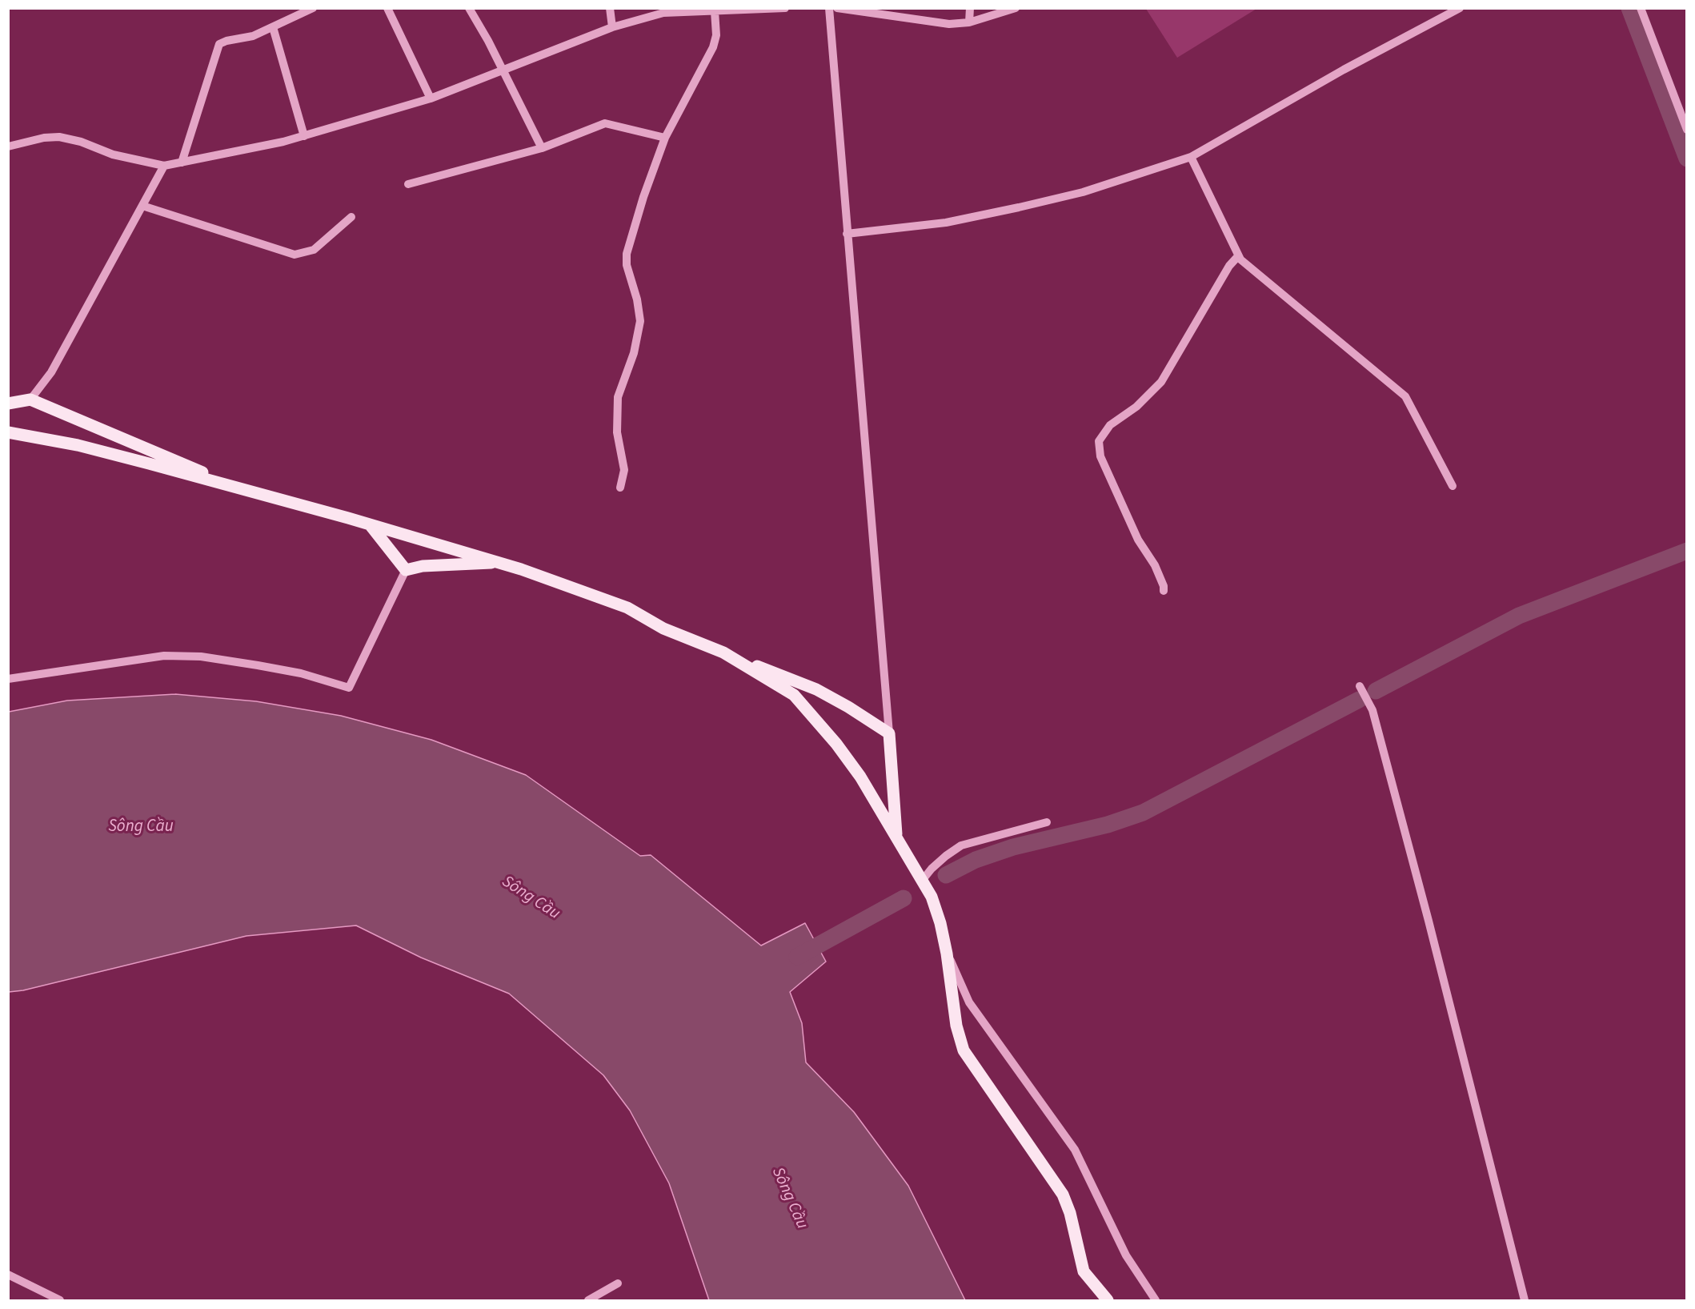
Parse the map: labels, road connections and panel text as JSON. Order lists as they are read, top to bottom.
{
  "water": ["Sông Cầu"]
}
